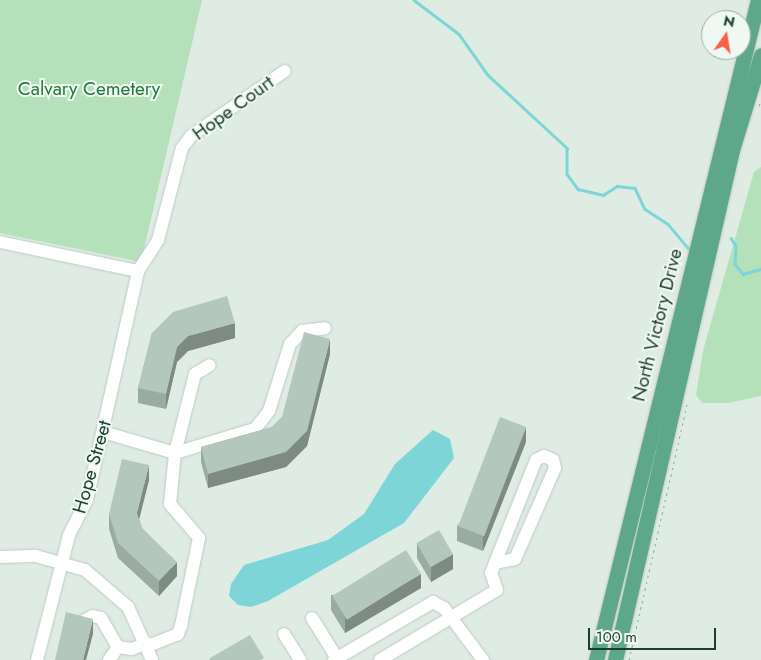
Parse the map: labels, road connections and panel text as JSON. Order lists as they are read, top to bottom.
{
  "streets": {
    "main road": ["North Victory Drive"],
    "street": ["Hope Court", "Hope Street"]
  },
  "crossings": [
    ["Hope Court", "Hope Street"]
  ],
  "parks": ["Calvary Cemetery"],
  "scale_bar": "100 m",
  "north": "top"
}
